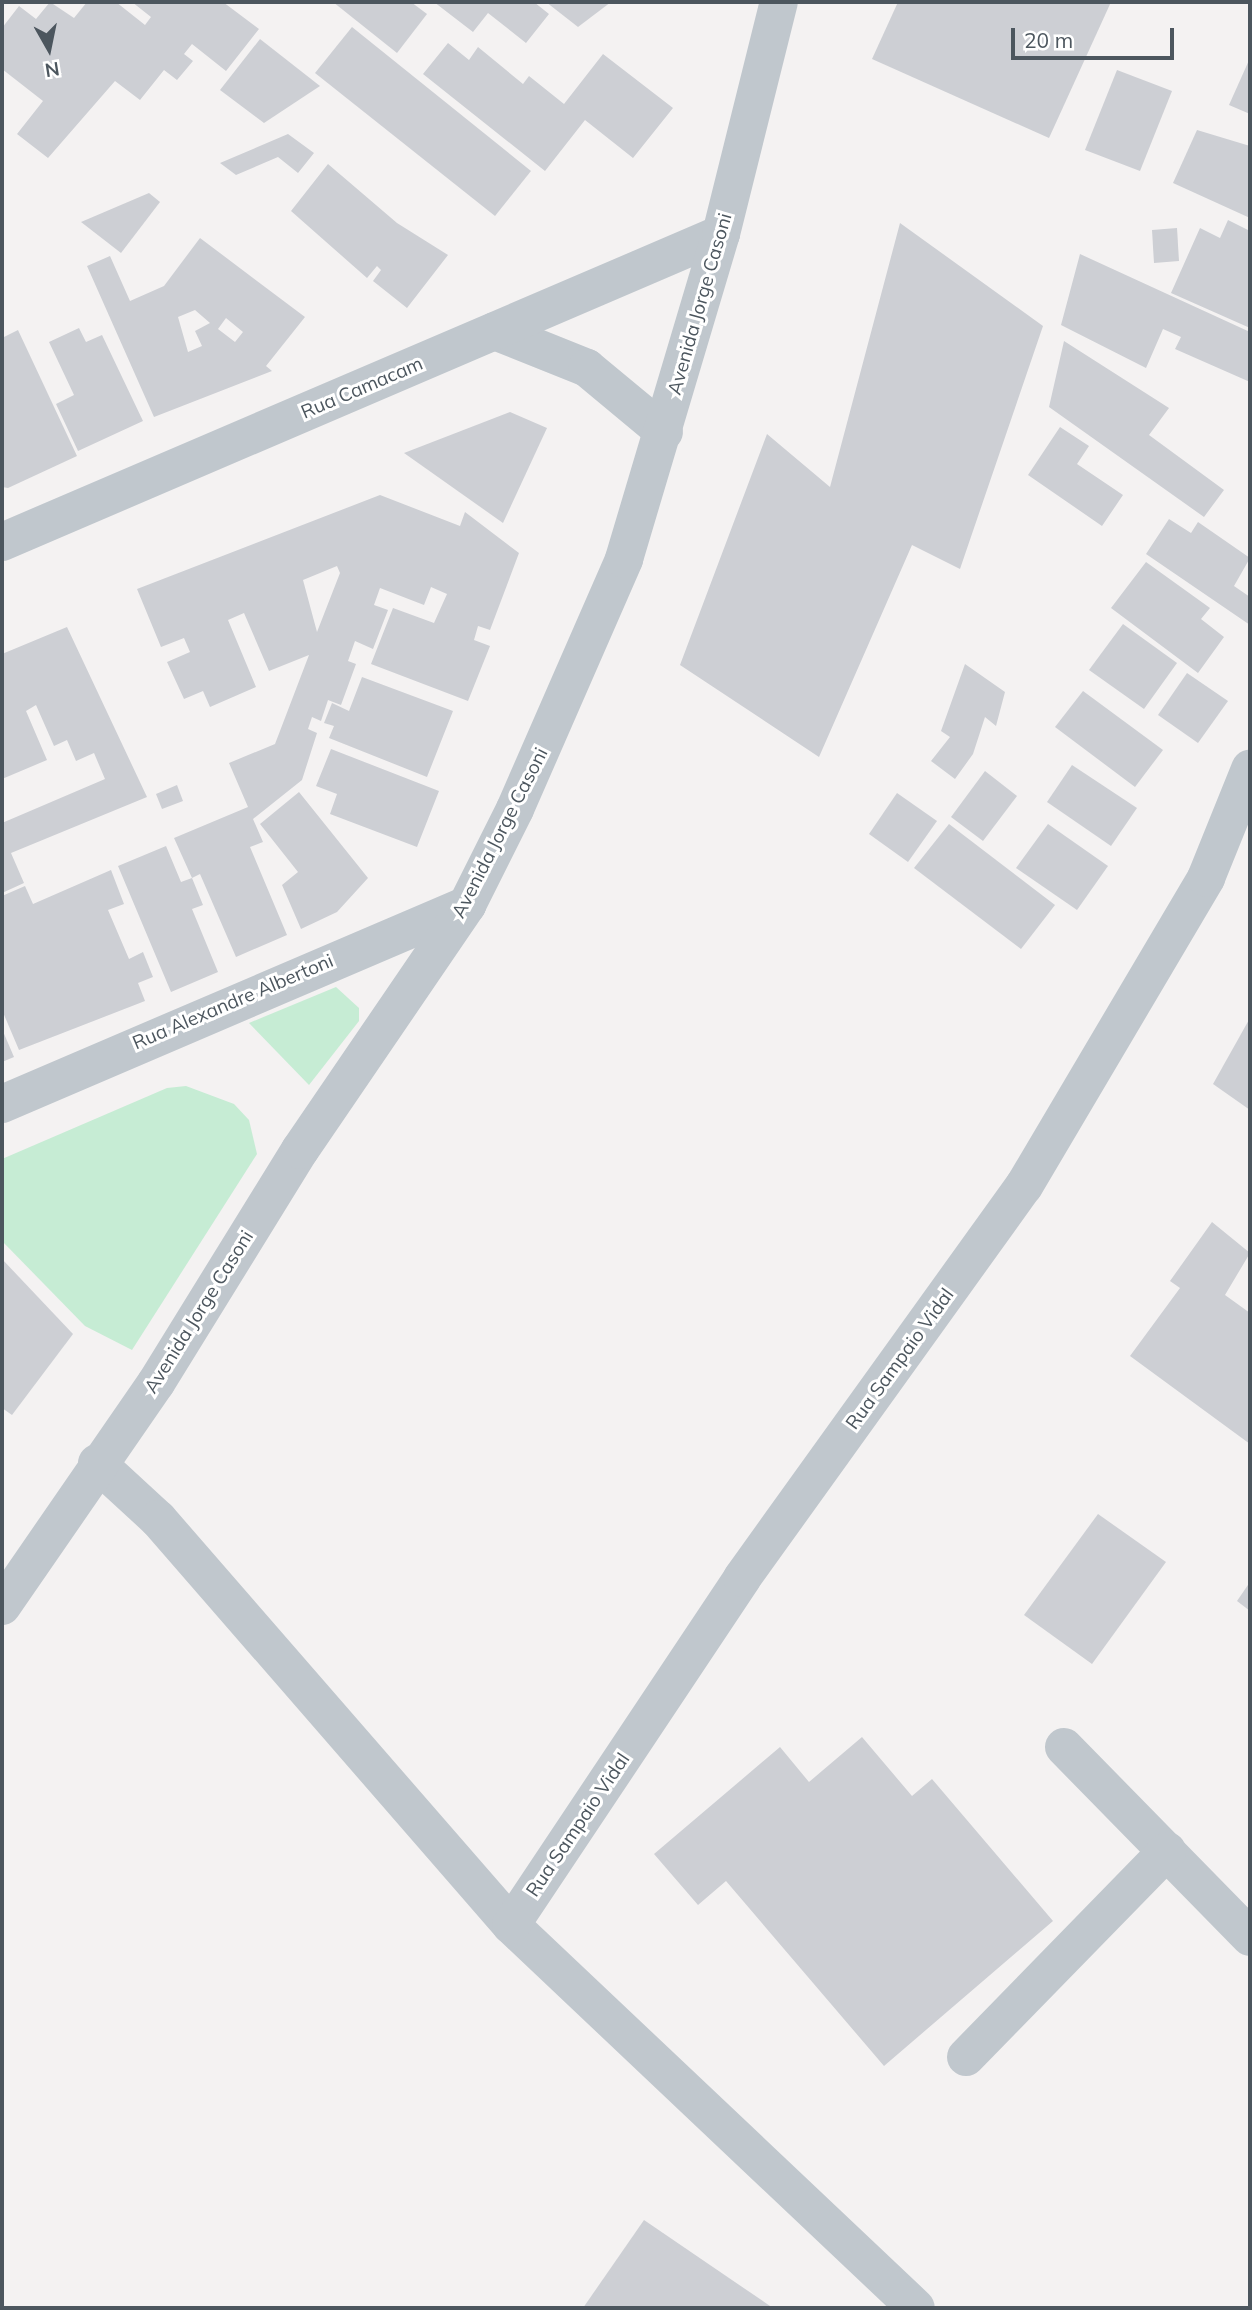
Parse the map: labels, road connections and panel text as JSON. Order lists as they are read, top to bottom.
{
  "streets": {
    "street": [
      "Avenida Jorge Casoni",
      "Rua Camacam",
      "Rua Alexandre Albertoni",
      "Rua Sampaio Vidal"
    ]
  },
  "crossings": [
    ["Avenida Jorge Casoni", "Rua Camacam"],
    ["Avenida Jorge Casoni", "Rua Alexandre Albertoni"]
  ],
  "scale_bar": "20 m",
  "north": "bottom"
}
